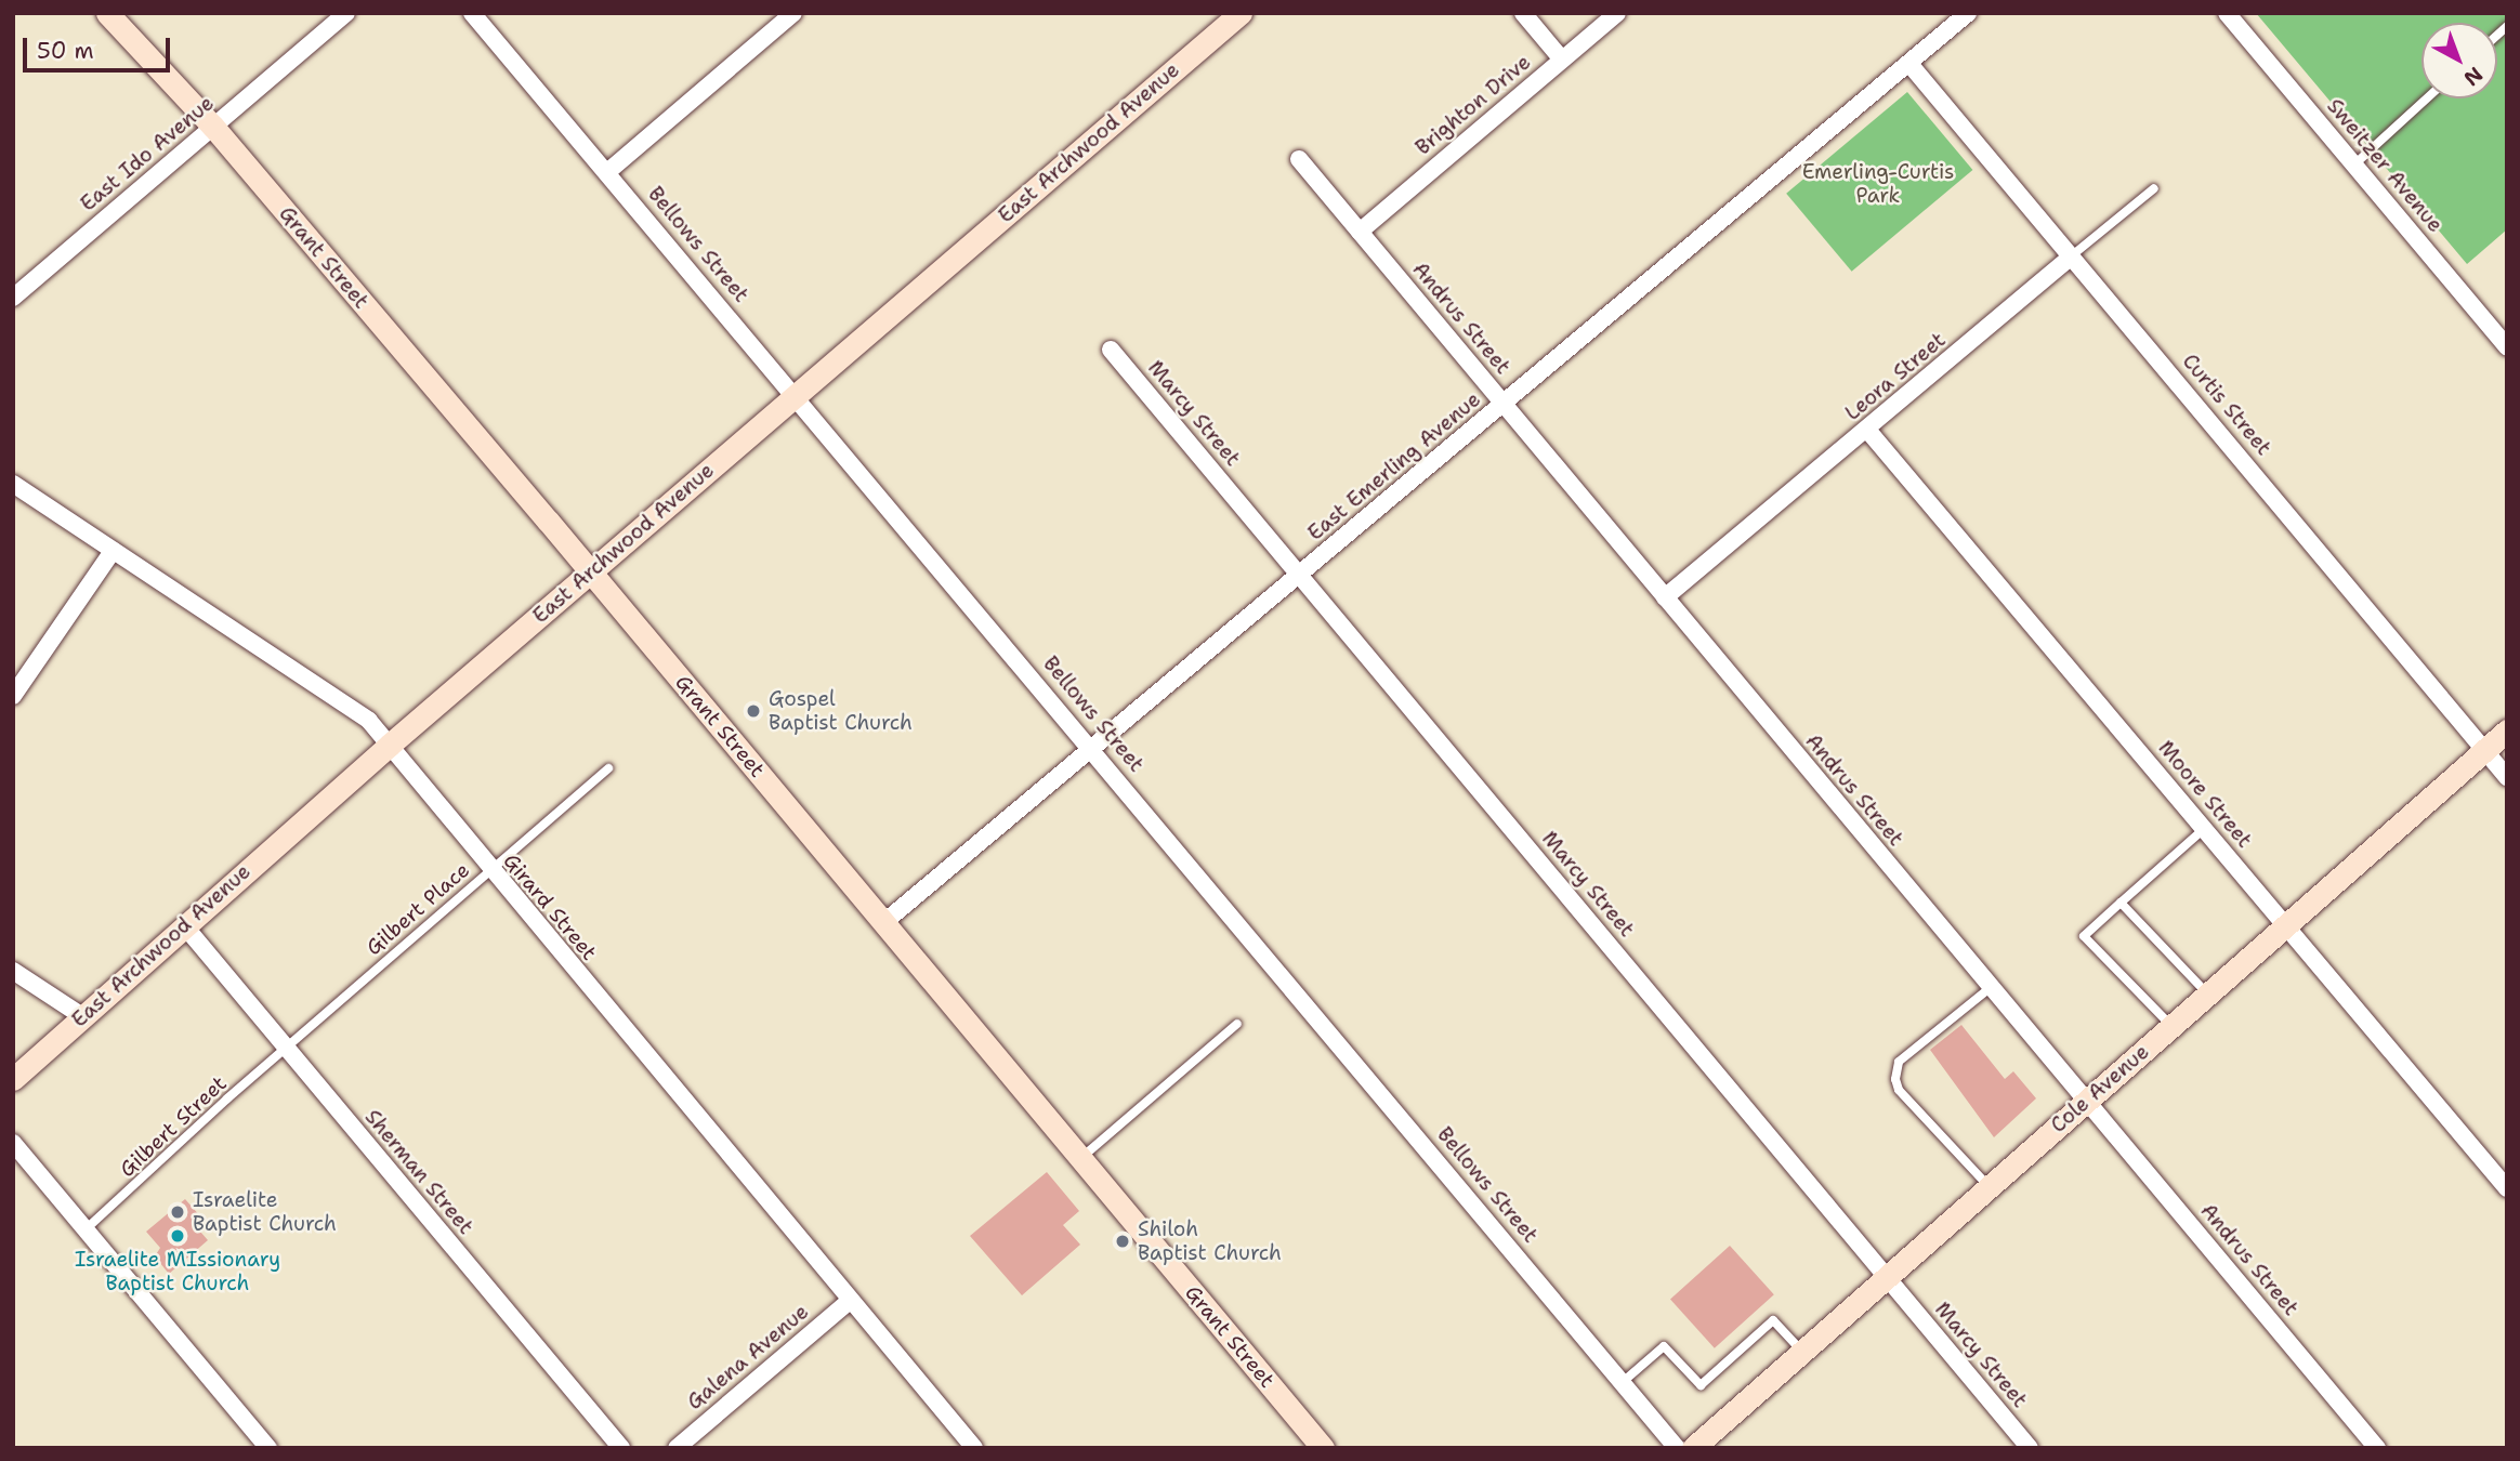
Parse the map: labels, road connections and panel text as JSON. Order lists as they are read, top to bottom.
{
  "streets": {
    "street": [
      "Brighton Drive",
      "East Archwood Avenue",
      "East Ido Avenue",
      "Sweitzer Avenue",
      "Bellows Street",
      "Grant Street",
      "Andrus Street",
      "Leora Street",
      "Curtis Street",
      "Marcy Street",
      "East Emerling Avenue",
      "Moore Street",
      "Girard Street",
      "Cole Avenue",
      "Sherman Street",
      "Galena Avenue"
    ],
    "lane": ["Gilbert Place", "Gilbert Street"]
  },
  "crossings": [
    ["Brighton Drive", "Andrus Street"],
    ["East Archwood Avenue", "Bellows Street"],
    ["East Archwood Avenue", "Grant Street"],
    ["East Archwood Avenue", "Girard Street"],
    ["East Archwood Avenue", "Sherman Street"],
    ["East Ido Avenue", "Grant Street"],
    ["Bellows Street", "East Emerling Avenue"],
    ["Grant Street", "East Emerling Avenue"],
    ["Andrus Street", "Leora Street"],
    ["Andrus Street", "East Emerling Avenue"],
    ["Andrus Street", "Cole Avenue"],
    ["Leora Street", "Curtis Street"],
    ["Leora Street", "Moore Street"],
    ["Curtis Street", "East Emerling Avenue"],
    ["Curtis Street", "Cole Avenue"],
    ["Marcy Street", "East Emerling Avenue"],
    ["Marcy Street", "Cole Avenue"],
    ["Moore Street", "Cole Avenue"],
    ["Girard Street", "Gilbert Place"],
    ["Girard Street", "Galena Avenue"],
    ["Gilbert Place", "Gilbert Street"],
    ["Gilbert Place", "Sherman Street"],
    ["Gilbert Street", "Sherman Street"]
  ],
  "parks": ["Emerling-Curtis Park"],
  "places": [
    "Gospel Baptist Church",
    "Israelite Baptist Church",
    "Israelite MIssionary Baptist Church",
    "Shiloh Baptist Church"
  ],
  "scale_bar": "50 m",
  "north": "bottom right"
}
